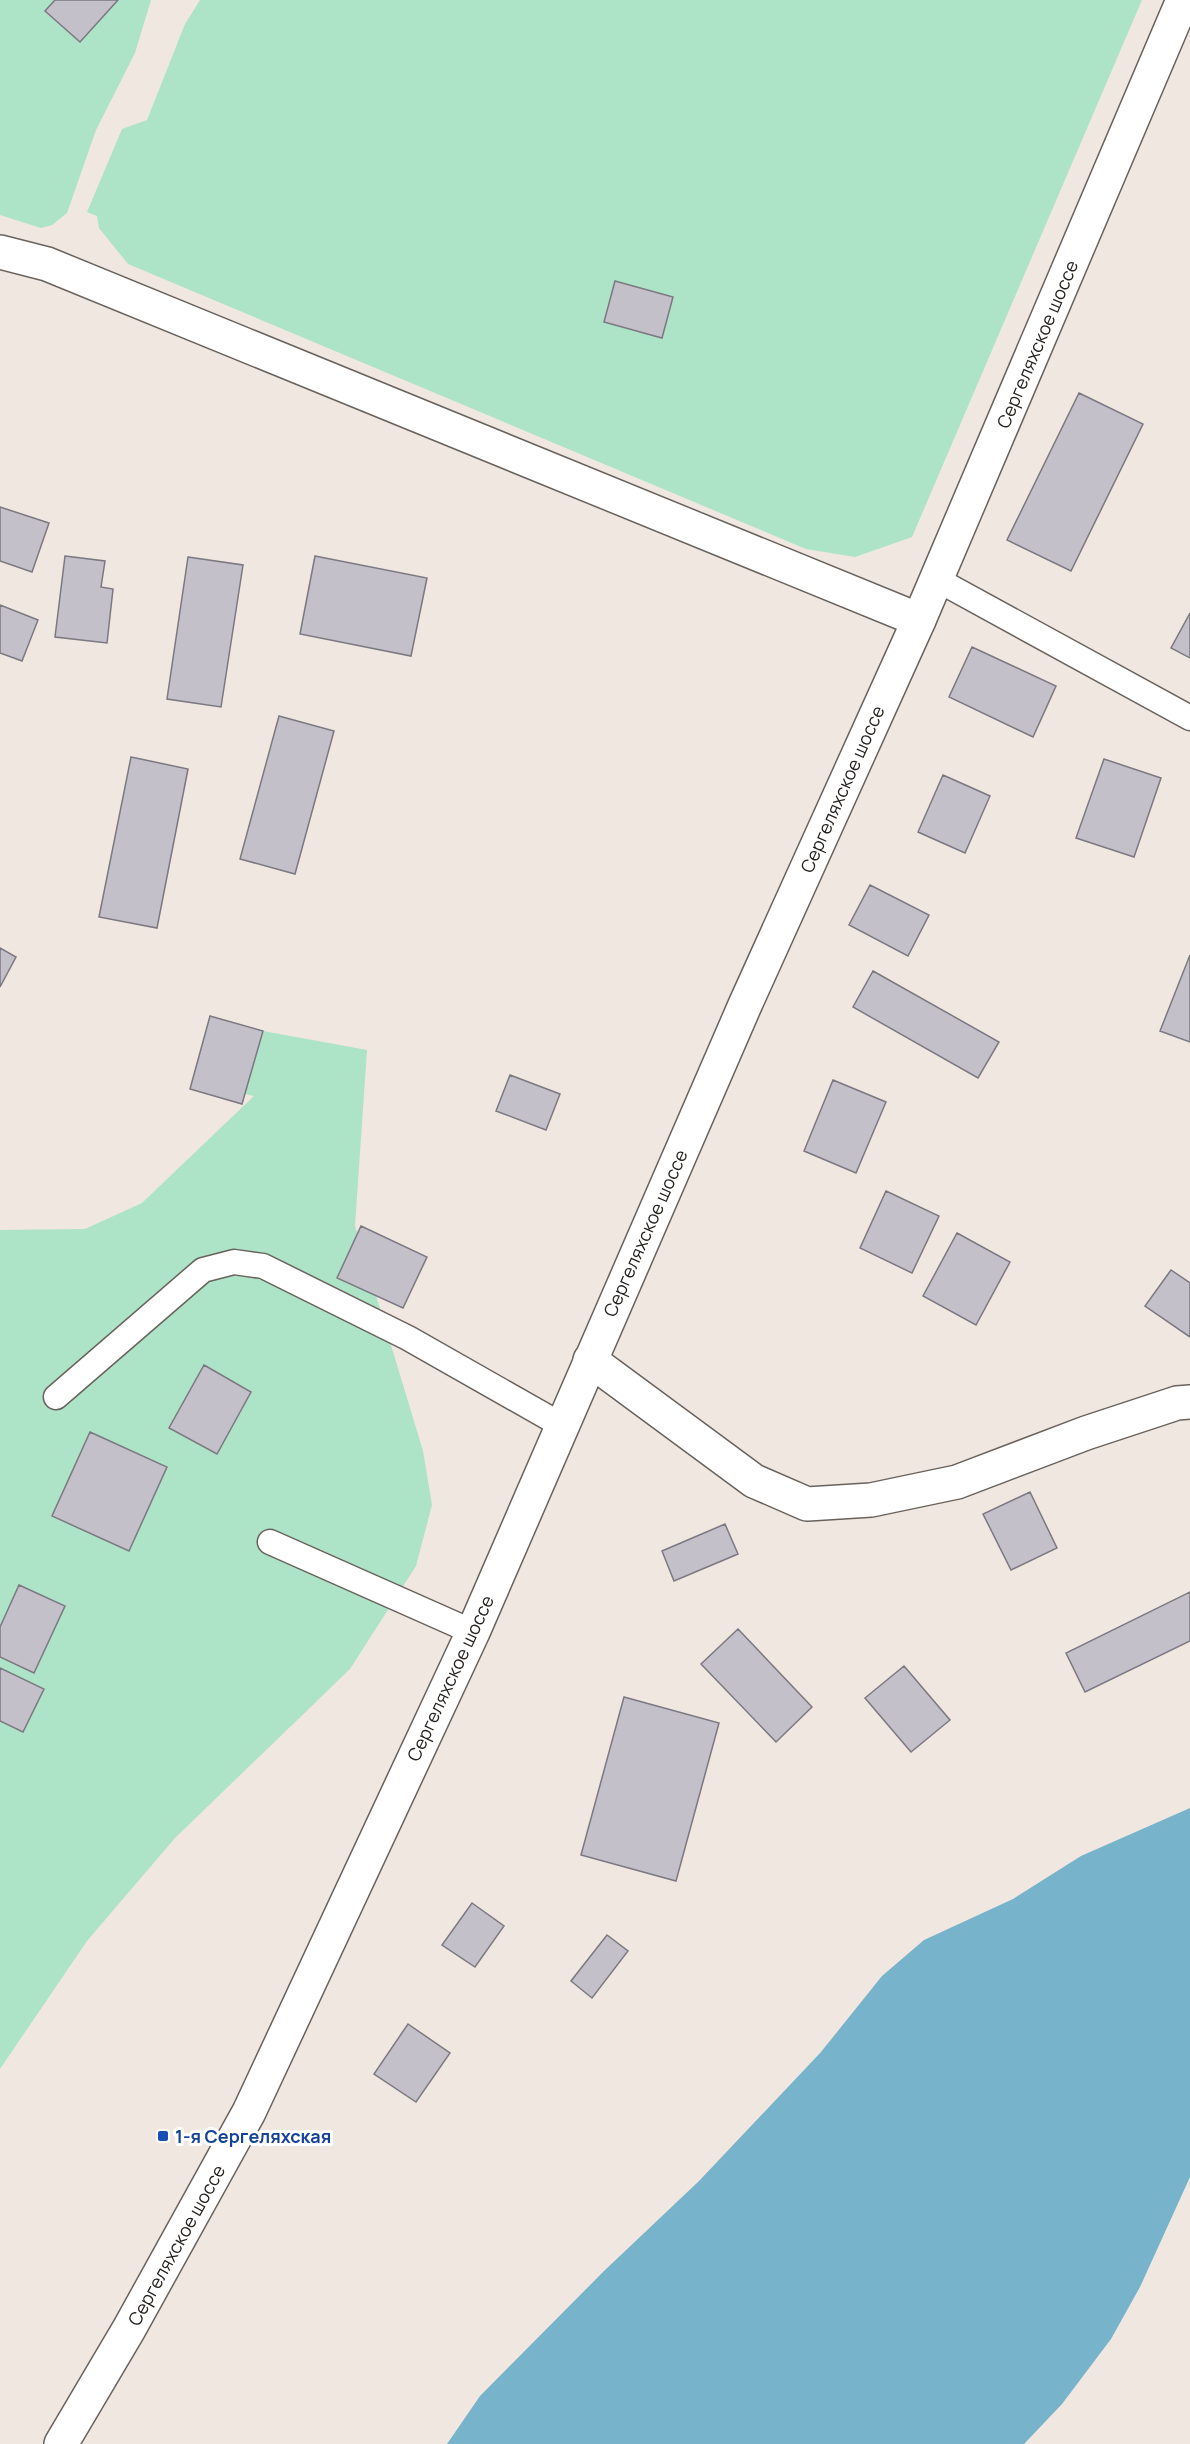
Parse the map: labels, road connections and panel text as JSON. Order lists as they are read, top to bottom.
{
  "streets": {
    "main road": ["Сергеляхское шоссе"]
  },
  "places": {
    "transit": ["1-я Сергеляхская"]
  }
}
